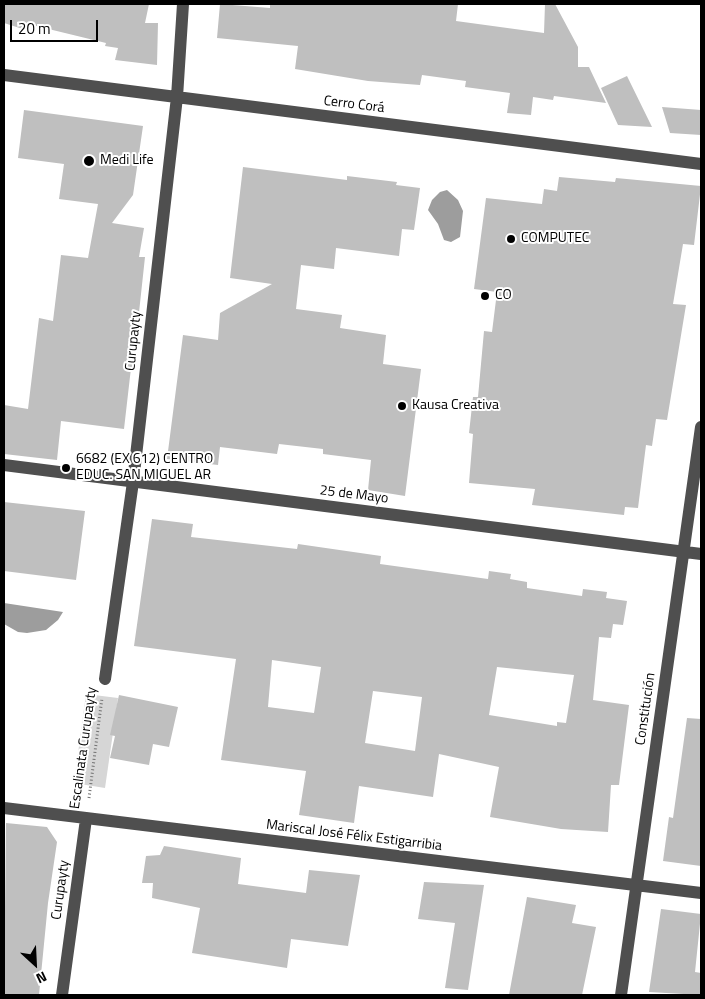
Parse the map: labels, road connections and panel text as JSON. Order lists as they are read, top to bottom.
{
  "streets": {
    "street": [
      "Cerro Corá",
      "Curupayty",
      "25 de Mayo",
      "Constitución",
      "Mariscal José Félix Estigarribia"
    ],
    "path": ["Escalinata Curupayty"]
  },
  "crossings": [
    ["Cerro Corá", "Curupayty"],
    ["Curupayty", "25 de Mayo"],
    ["Curupayty", "Escalinata Curupayty"],
    ["Curupayty", "Mariscal José Félix Estigarribia"],
    ["25 de Mayo", "Constitución"],
    ["Constitución", "Mariscal José Félix Estigarribia"],
    ["Escalinata Curupayty", "Mariscal José Félix Estigarribia"]
  ],
  "places": [
    "Medi Life",
    "COMPUTEC",
    "CO",
    "Kausa Creativa",
    "6682 (EX 612) CENTRO EDUC. SAN MIGUEL AR"
  ],
  "scale_bar": "20 m",
  "north": "bottom right"
}
